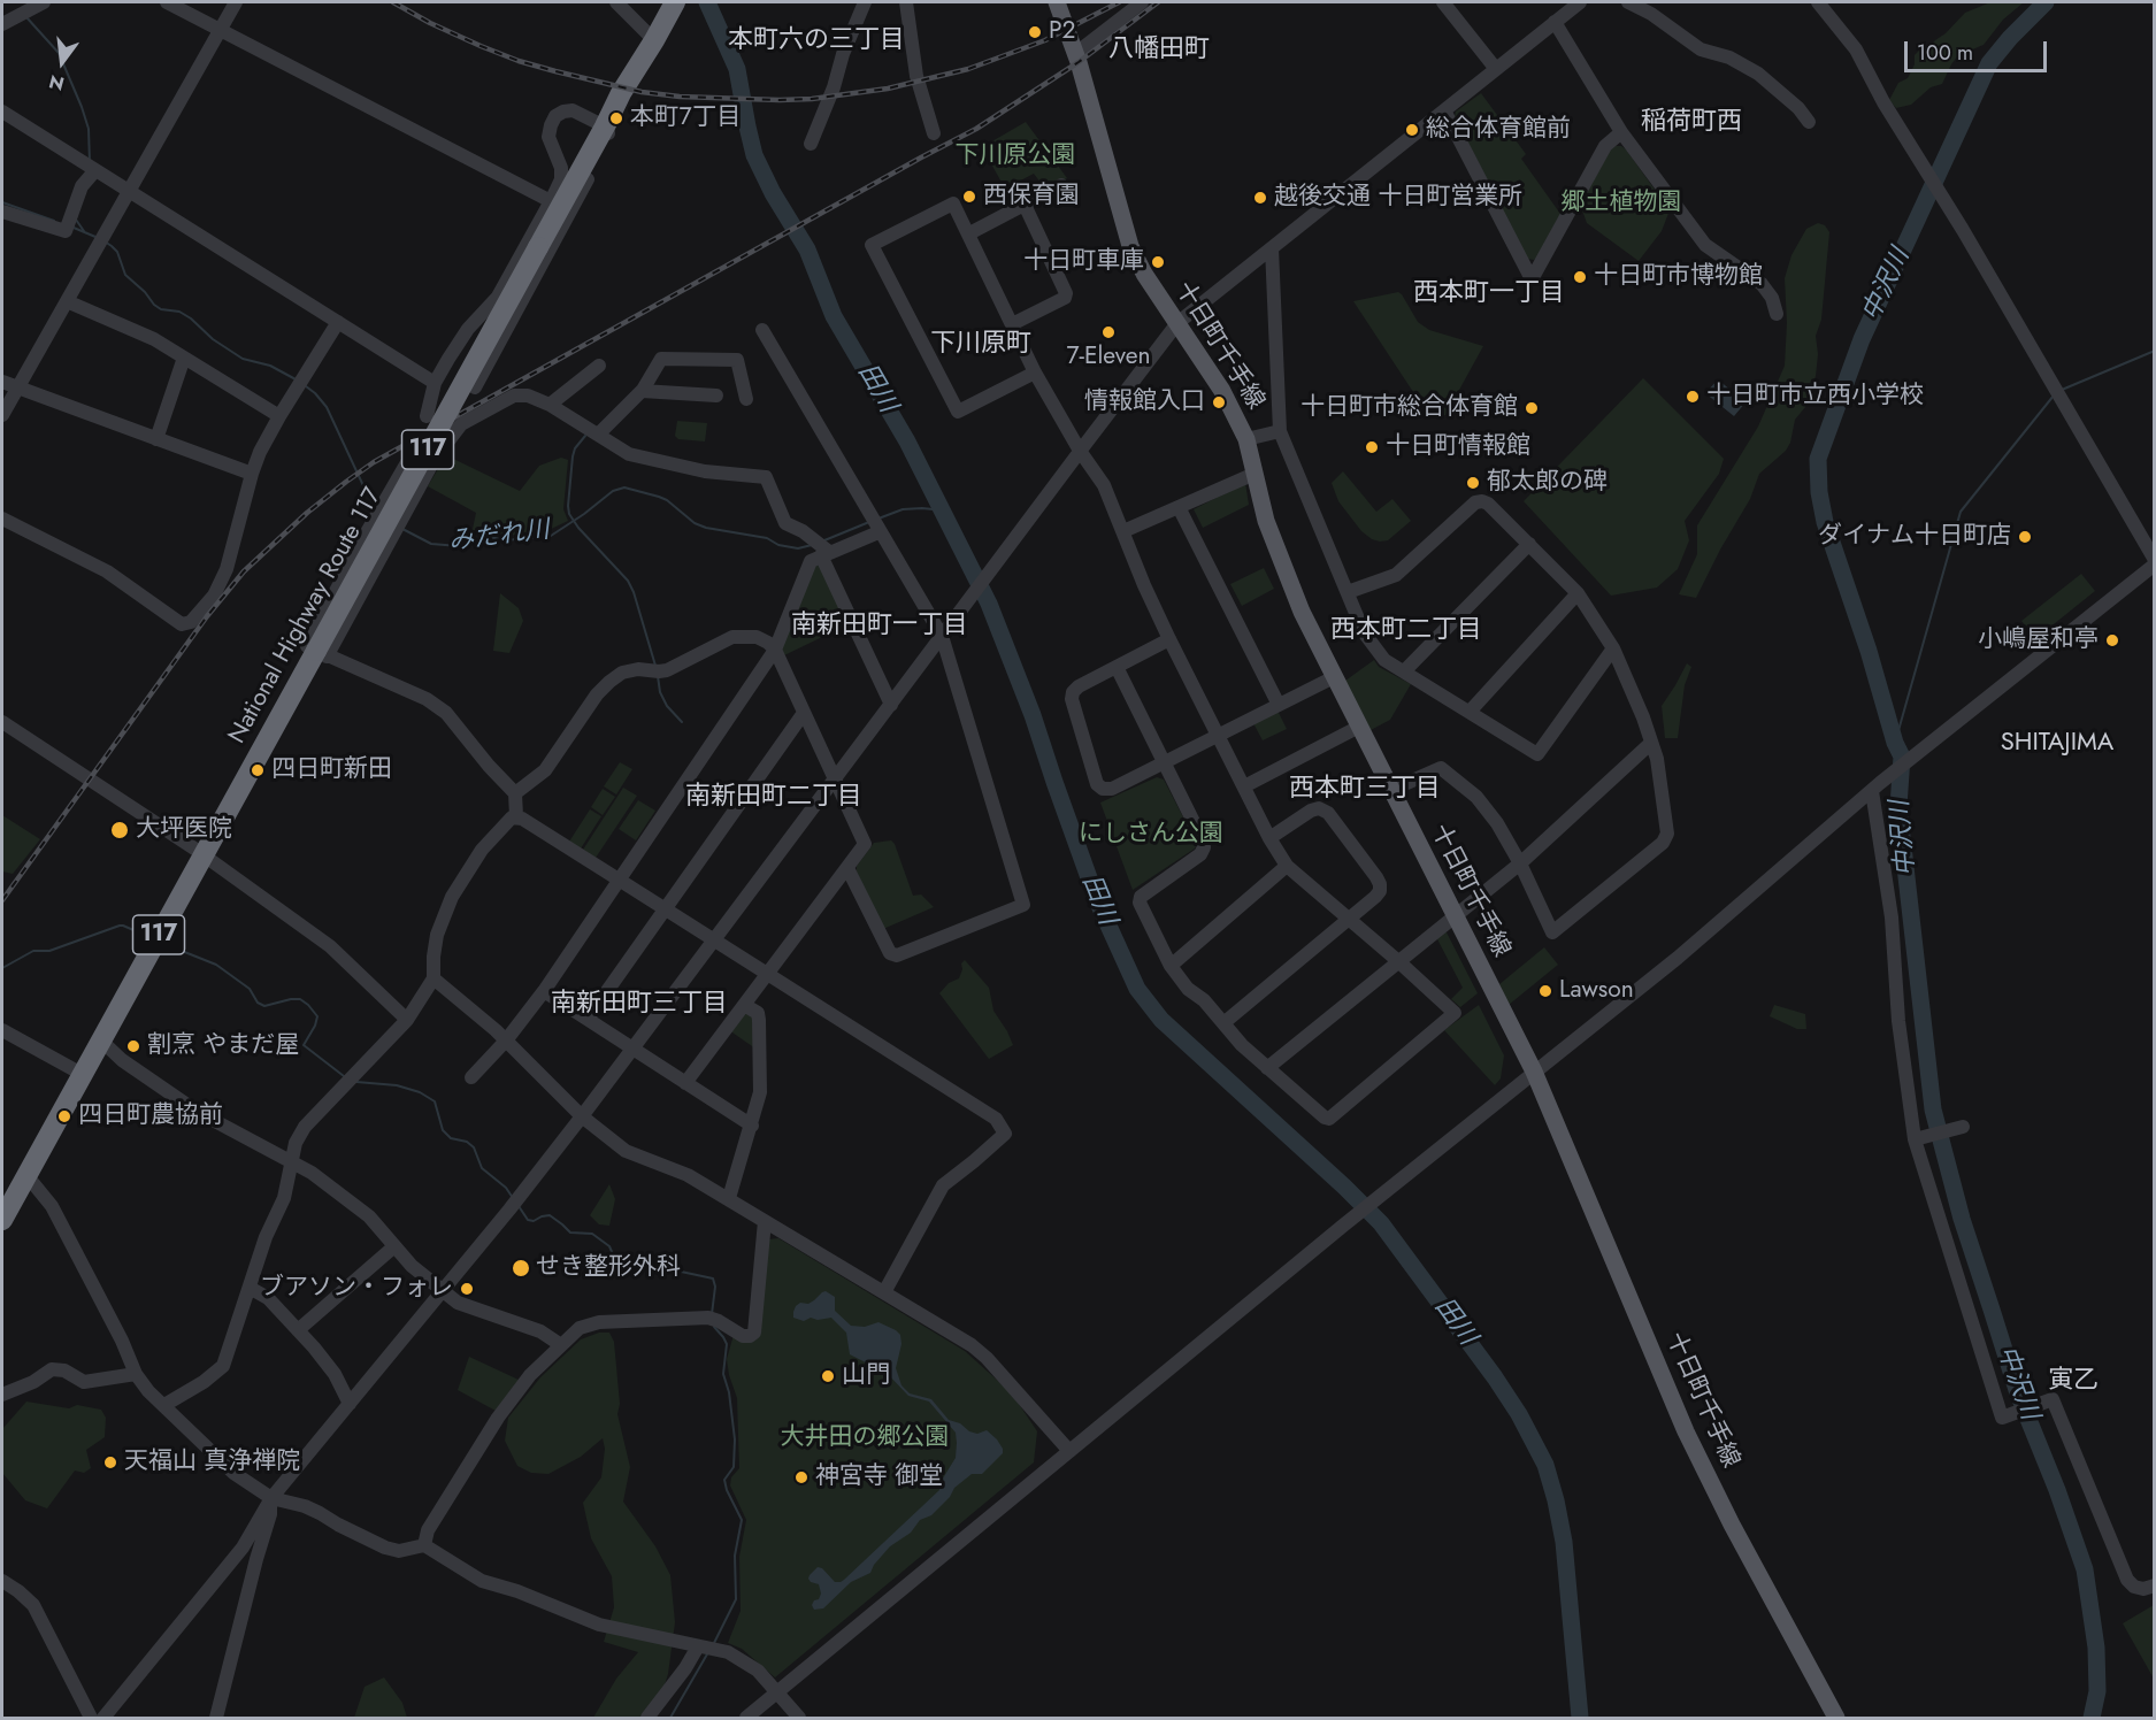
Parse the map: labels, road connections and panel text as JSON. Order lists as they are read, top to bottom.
{
  "streets": {
    "highway": ["117", "National Highway Route 117"],
    "main road": ["十日町千手線"]
  },
  "districts": [
    "本町六の三丁目",
    "八幡田町",
    "稲荷町西",
    "西本町一丁目",
    "下川原町",
    "南新田町一丁目",
    "西本町二丁目",
    "SHITAJIMA",
    "西本町三丁目",
    "南新田町二丁目",
    "南新田町三丁目",
    "寅乙"
  ],
  "water": ["中沢川", "田川", "みだれ川"],
  "parks": [
    "下川原公園",
    "郷土植物園",
    "にしさん公園",
    "大井田の郷公園"
  ],
  "places": [
    "P2",
    "本町７丁目",
    "総合体育館前",
    "西保育園",
    "越後交通 十日町営業所",
    "十日町車庫",
    "十日町市博物館",
    "7-Eleven",
    "十日町市立西小学校",
    "情報館入口",
    "十日町市総合体育館",
    "十日町情報館",
    "郁太郎の碑",
    "ダイナム十日町店",
    "小嶋屋和亭",
    "四日町新田",
    "大坪医院",
    "Lawson",
    "割烹 やまだ屋",
    "四日町農協前",
    "せき整形外科",
    "ブアソン・フォレ",
    "山門",
    "天福山 真浄禅院",
    "神宮寺 御堂"
  ],
  "scale_bar": "100 m",
  "north": "bottom"
}
